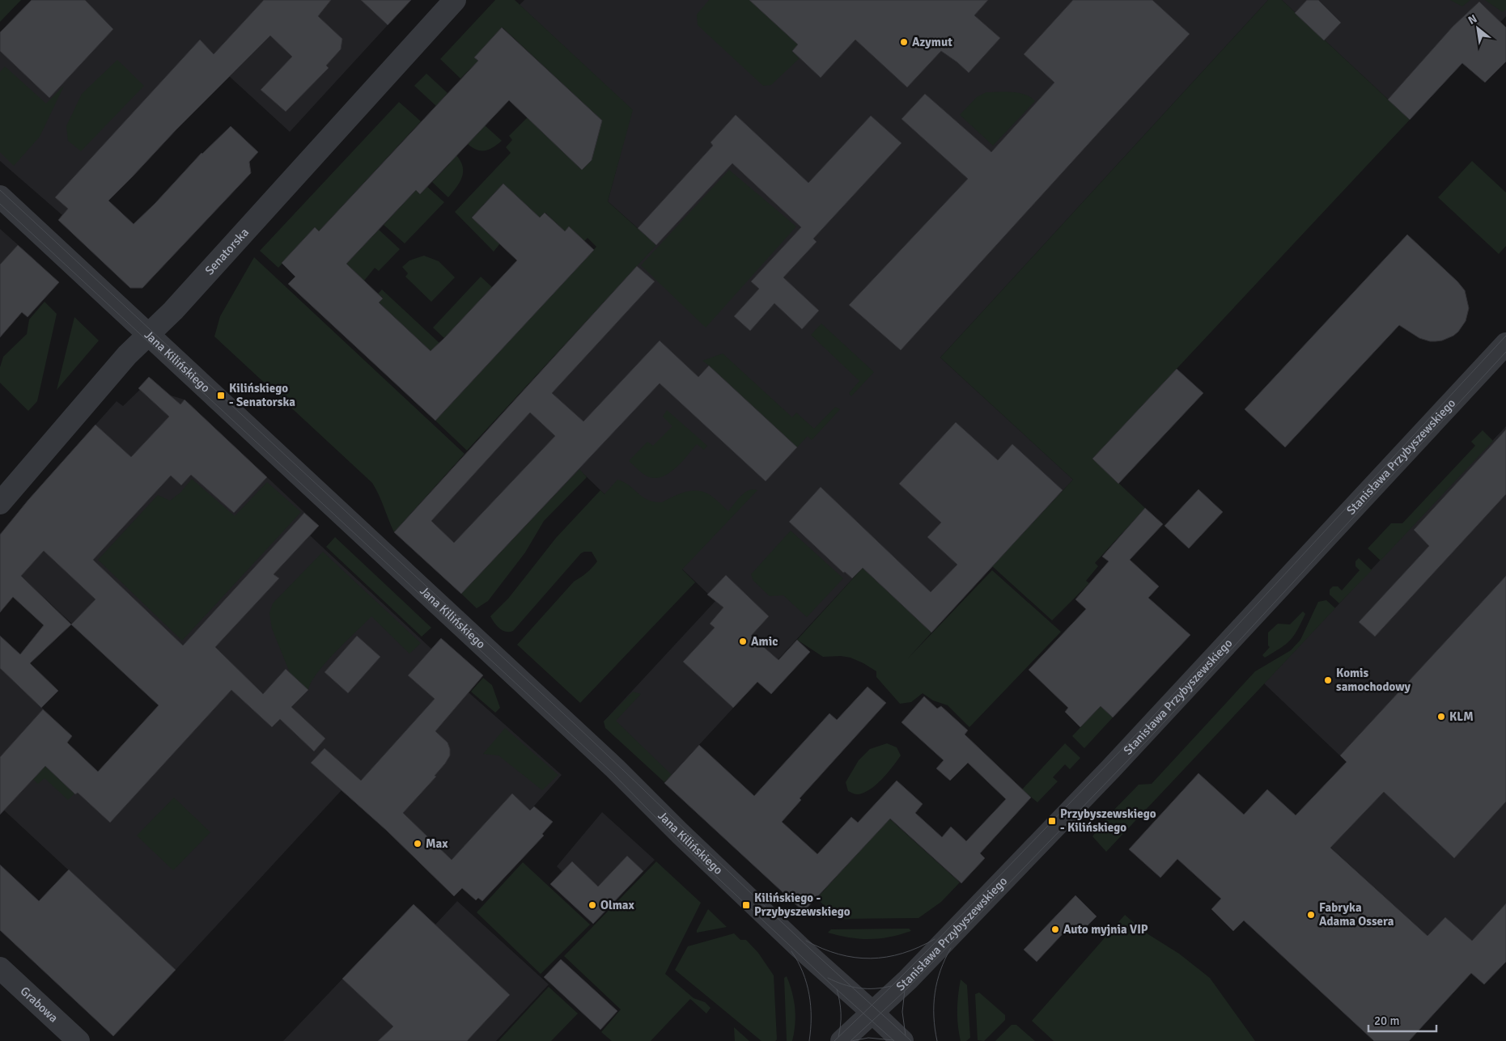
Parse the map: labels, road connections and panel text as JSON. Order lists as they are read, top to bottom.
{
  "streets": {
    "street": [
      "Senatorska",
      "Jana Kilińskiego",
      "Stanisława Przybyszewskiego",
      "Grabowa"
    ]
  },
  "crossings": [
    ["Senatorska", "Jana Kilińskiego"],
    ["Jana Kilińskiego", "Stanisława Przybyszewskiego"]
  ],
  "places": {
    "other": [
      "Azymut",
      "Amic",
      "Komis samochodowy",
      "KLM",
      "Max",
      "Olmax",
      "Fabryka Adama Ossera",
      "Auto myjnia VIP"
    ],
    "transit": ["Kilińskiego - Senatorska", "Przybyszewskiego - Kilińskiego", "Kilińskiego - Przybyszewskiego"]
  },
  "scale_bar": "20 m",
  "north": "top left"
}
